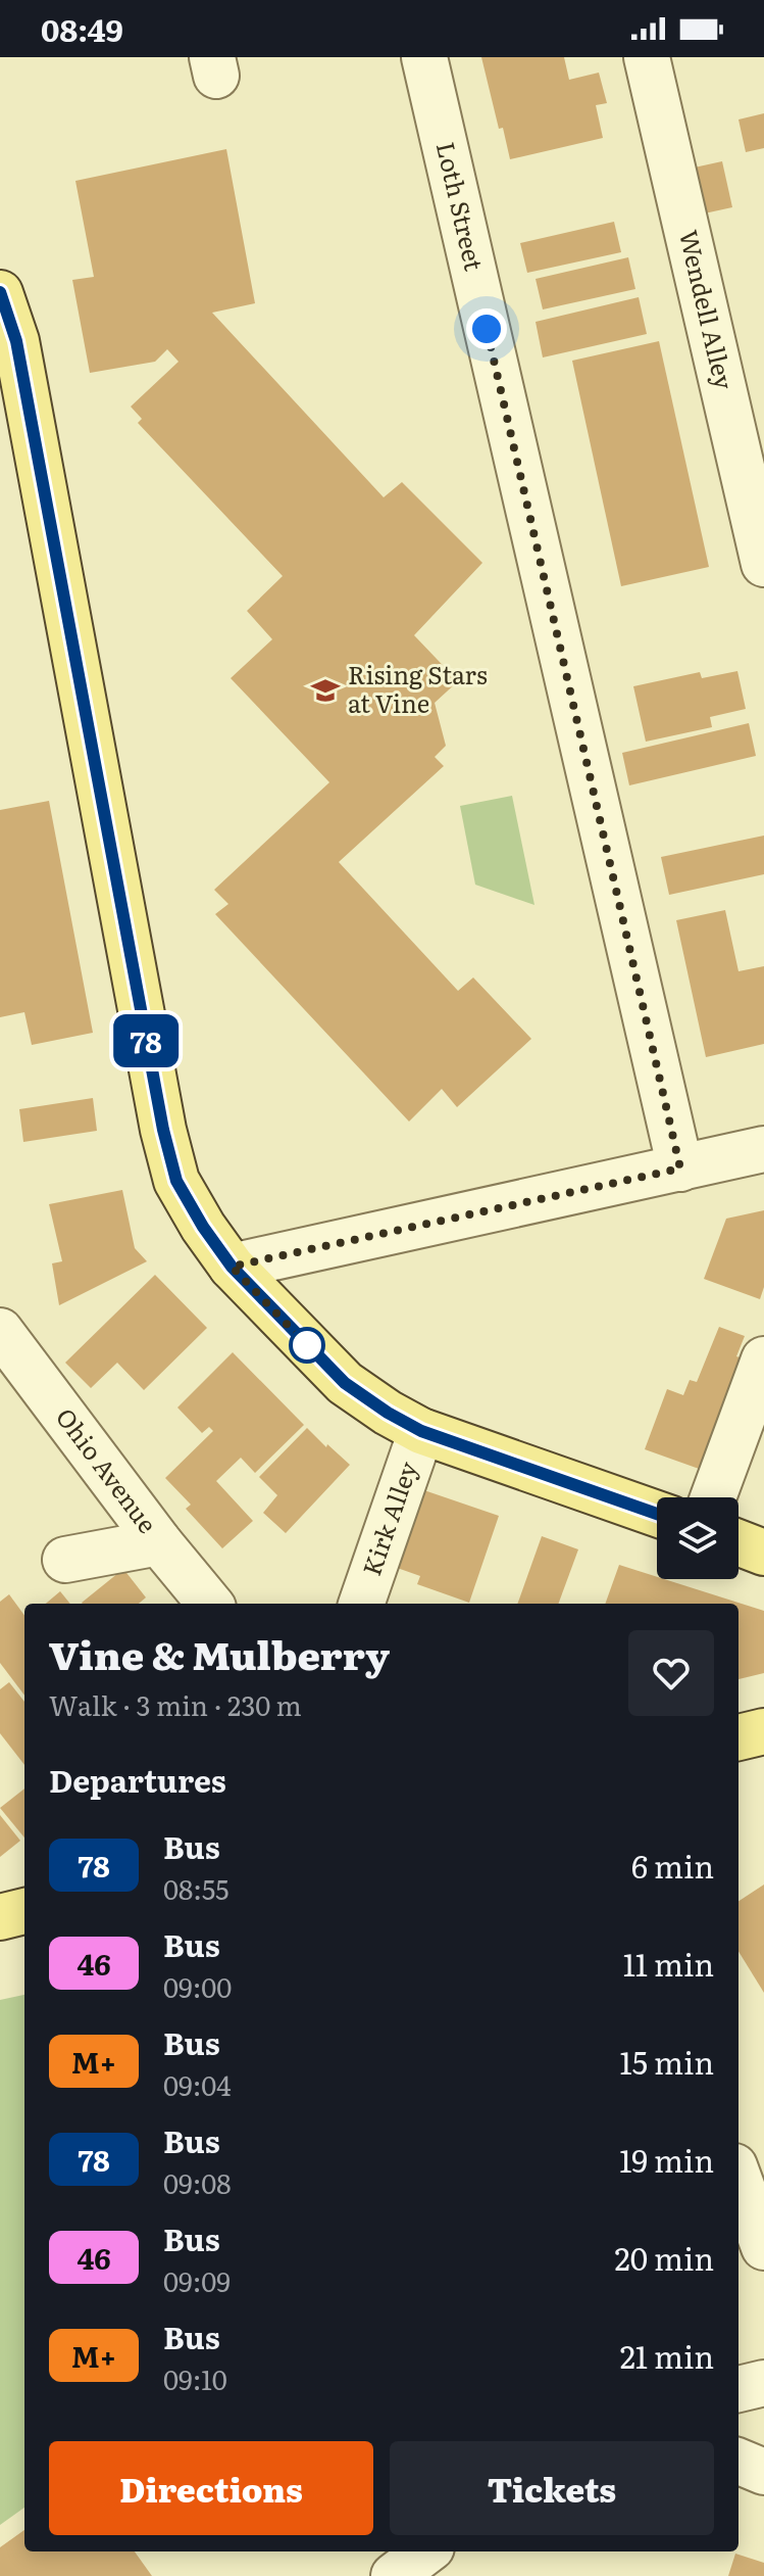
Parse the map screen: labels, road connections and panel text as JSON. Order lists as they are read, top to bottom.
{
  "streets": {
    "street": [
      "Loth Street",
      "Wendell Alley",
      "Ohio Avenue",
      "Kirk Alley"
    ]
  },
  "places": {
    "school or university": ["Rising Stars at Vine"]
  },
  "lines": ["bus line 78"],
  "page": {
    "status": "08:49",
    "on_map": "78",
    "heading": [
      ["Vine & Mulberry", "Walk · 3 min · 230 m"],
      "Departures"
    ],
    "list": [
      {
        "mark": "78",
        "name": "Bus",
        "note": "08:55",
        "value": "6 min"
      },
      {
        "mark": "46",
        "name": "Bus",
        "note": "09:00",
        "value": "11 min"
      },
      {
        "mark": "M+",
        "name": "Bus",
        "note": "09:04",
        "value": "15 min"
      },
      {
        "mark": "78",
        "name": "Bus",
        "note": "09:08",
        "value": "19 min"
      },
      {
        "mark": "46",
        "name": "Bus",
        "note": "09:09",
        "value": "20 min"
      },
      {
        "mark": "M+",
        "name": "Bus",
        "note": "09:10",
        "value": "21 min"
      }
    ],
    "buttons": ["Directions", "Tickets"]
  }
}
